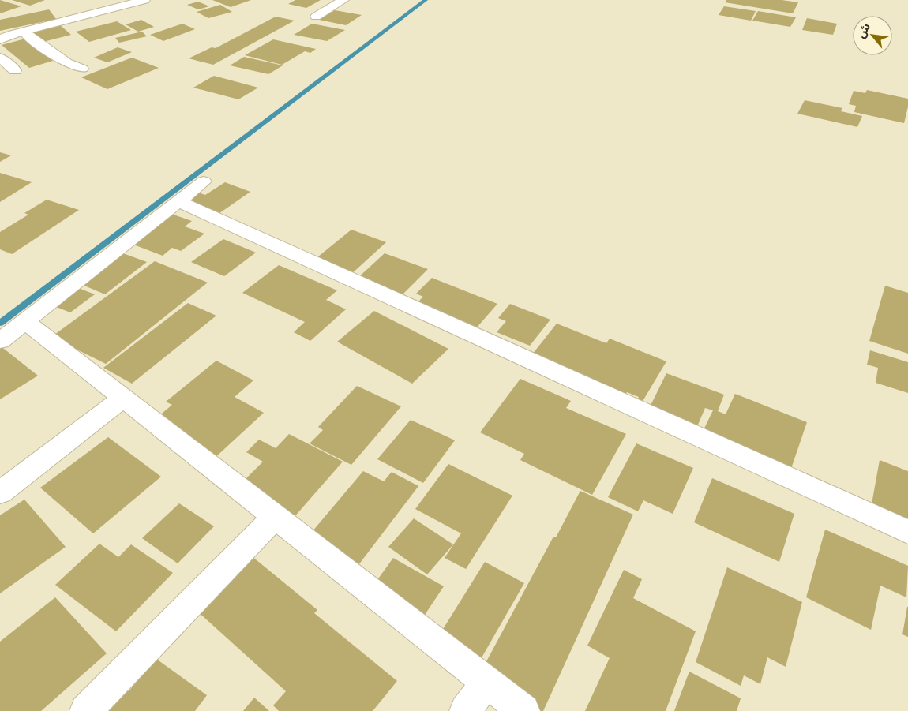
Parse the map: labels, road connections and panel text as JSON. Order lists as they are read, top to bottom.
{
  "north": "top left"
}
